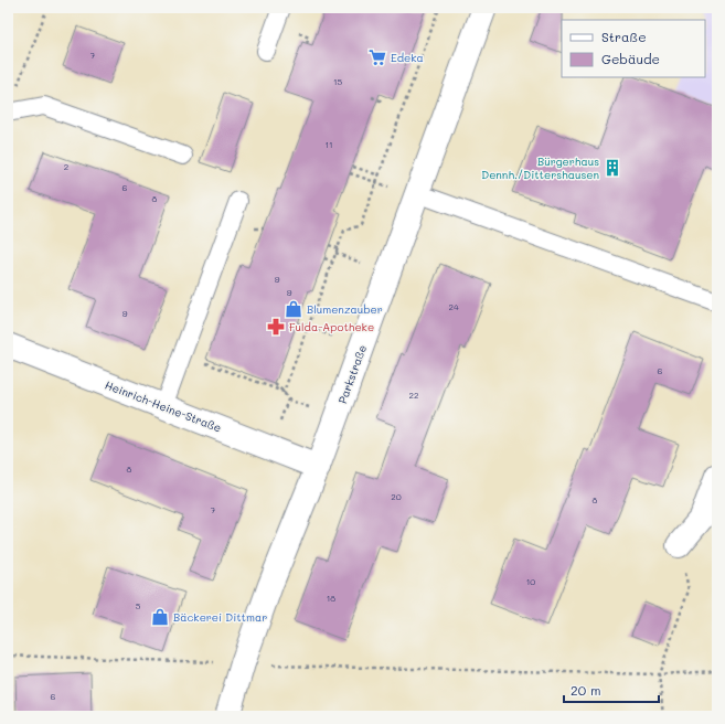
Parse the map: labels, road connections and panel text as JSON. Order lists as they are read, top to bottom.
{
  "streets": {
    "street": ["Parkstraße", "Heinrich-Heine-Straße"]
  },
  "crossings": [
    ["Parkstraße", "Heinrich-Heine-Straße"]
  ],
  "places": {
    "supermarket": ["Edeka"],
    "building": ["Bürgerhaus Dennh./Dittershausen"],
    "shop": ["Blumenzauber", "Bäckerei Dittmar"],
    "pharmacy": ["Fulda-Apotheke"]
  },
  "house_numbers": [
    "7",
    "15",
    "11",
    "2",
    "6",
    "8",
    "9",
    "9",
    "24",
    "9",
    "6",
    "22",
    "8",
    "20",
    "8",
    "7",
    "10",
    "18",
    "5",
    "6"
  ],
  "legend": ["Straße", "Gebäude"],
  "scale_bar": "20 m"
}
